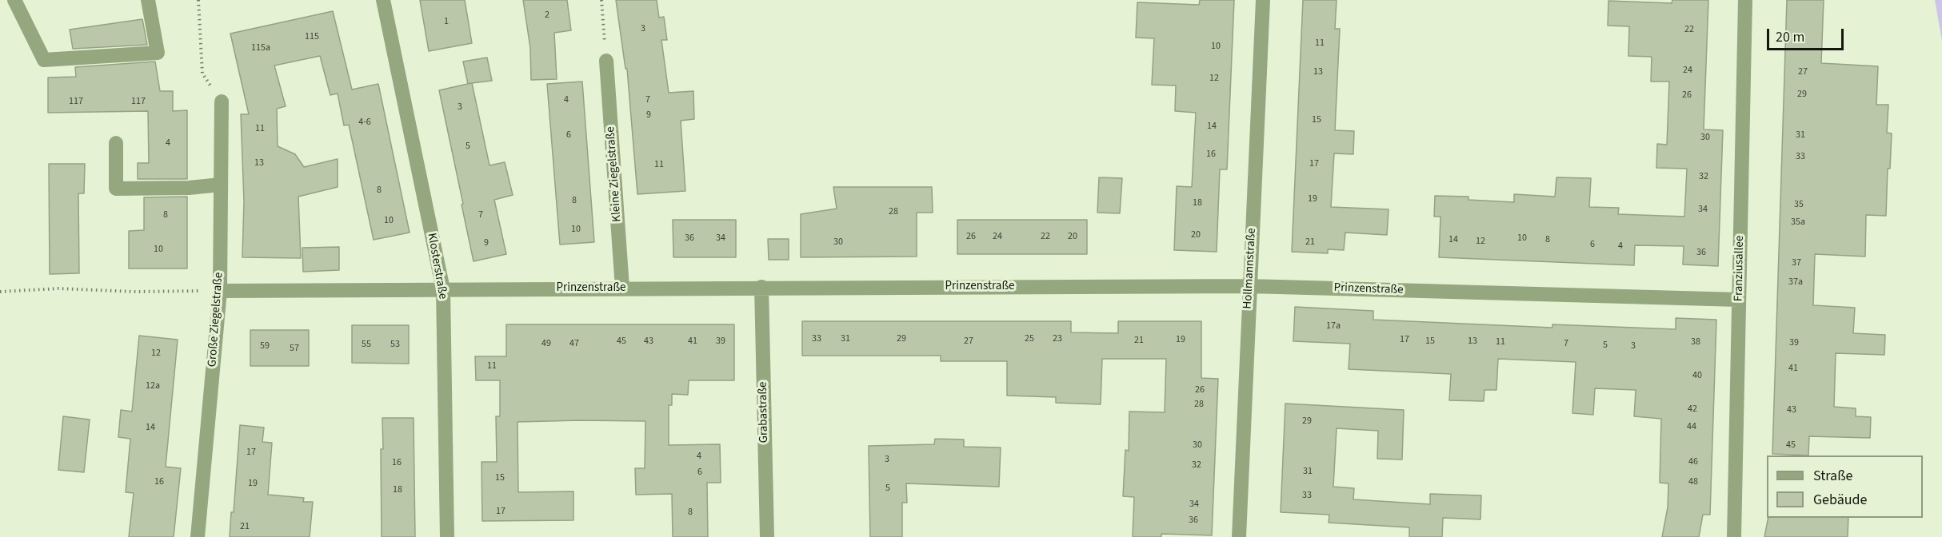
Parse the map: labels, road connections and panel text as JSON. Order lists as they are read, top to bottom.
{
  "streets": {
    "street": [
      "Kleine Ziegelstraße",
      "Klosterstraße",
      "Hollmannstraße",
      "Franziusallee",
      "Prinzenstraße",
      "Große Ziegelstraße",
      "Grabastraße"
    ]
  },
  "crossings": [
    ["Kleine Ziegelstraße", "Prinzenstraße"],
    ["Klosterstraße", "Prinzenstraße"],
    ["Hollmannstraße", "Prinzenstraße"],
    ["Franziusallee", "Prinzenstraße"],
    ["Prinzenstraße", "Große Ziegelstraße"],
    ["Prinzenstraße", "Grabastraße"]
  ],
  "house_numbers": [
    "2",
    "1",
    "3",
    "22",
    "115",
    "11",
    "10",
    "115a",
    "24",
    "13",
    "27",
    "12",
    "29",
    "26",
    "4",
    "7",
    "117",
    "117",
    "3",
    "9",
    "15",
    "4-6",
    "14",
    "11",
    "6",
    "31",
    "30",
    "4",
    "5",
    "16",
    "33",
    "13",
    "17",
    "11",
    "32",
    "8",
    "19",
    "8",
    "18",
    "35",
    "34",
    "28",
    "8",
    "7",
    "10",
    "35a",
    "10",
    "20",
    "26",
    "24",
    "22",
    "20",
    "36",
    "34",
    "10",
    "14",
    "8",
    "12",
    "30",
    "21",
    "9",
    "6",
    "4",
    "10",
    "36",
    "37",
    "37a",
    "17a",
    "33",
    "31",
    "29",
    "25",
    "23",
    "19",
    "17",
    "21",
    "45",
    "43",
    "41",
    "39",
    "27",
    "15",
    "13",
    "11",
    "38",
    "39",
    "49",
    "47",
    "7",
    "55",
    "53",
    "5",
    "59",
    "3",
    "57",
    "12",
    "11",
    "41",
    "40",
    "12a",
    "26",
    "28",
    "42",
    "43",
    "29",
    "44",
    "14",
    "30",
    "45",
    "17",
    "4",
    "3",
    "46",
    "16",
    "32",
    "31",
    "6",
    "15",
    "16",
    "48",
    "19",
    "5",
    "18",
    "33",
    "34",
    "17",
    "8",
    "36",
    "21"
  ],
  "legend": ["Straße", "Gebäude"],
  "scale_bar": "20 m"
}
